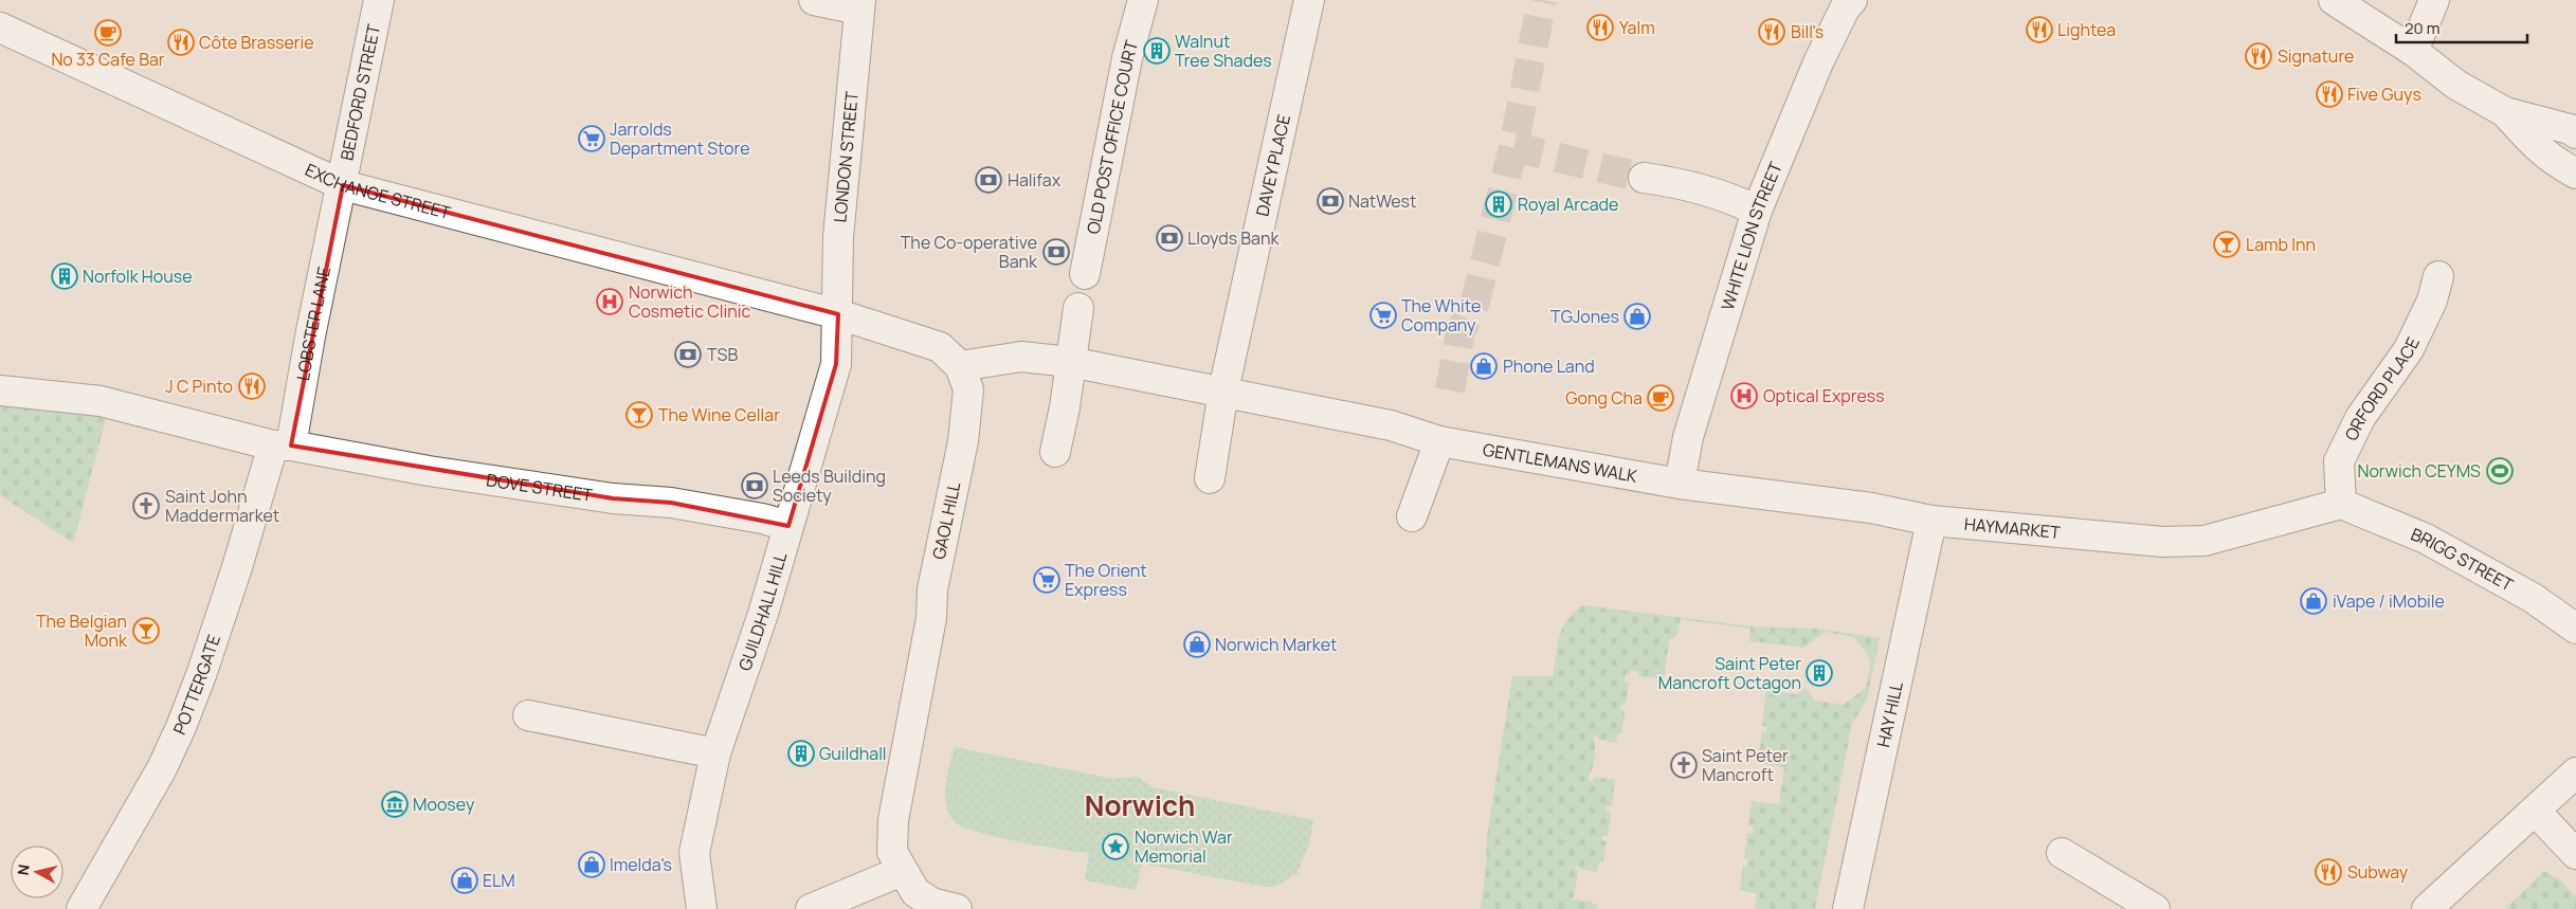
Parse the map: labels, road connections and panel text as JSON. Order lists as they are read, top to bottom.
{
  "streets": {
    "street": [
      "BEDFORD STREET",
      "OLD POST OFFICE COURT",
      "LONDON STREET",
      "DAVEY PLACE",
      "EXCHANGE STREET",
      "WHITE LION STREET",
      "LOBSTER LANE",
      "ORFORD PLACE",
      "GENTLEMANS WALK",
      "DOVE STREET",
      "GAOL HILL",
      "HAYMARKET",
      "BRIGG STREET",
      "GUILDHALL HILL",
      "POTTERGATE",
      "HAY HILL"
    ]
  },
  "crossings": [
    ["BEDFORD STREET", "EXCHANGE STREET"],
    ["BEDFORD STREET", "LOBSTER LANE"],
    ["LONDON STREET", "GAOL HILL"],
    ["LONDON STREET", "GUILDHALL HILL"],
    ["DAVEY PLACE", "GENTLEMANS WALK"],
    ["EXCHANGE STREET", "LOBSTER LANE"],
    ["EXCHANGE STREET", "GAOL HILL"],
    ["WHITE LION STREET", "GENTLEMANS WALK"],
    ["WHITE LION STREET", "HAYMARKET"],
    ["LOBSTER LANE", "DOVE STREET"],
    ["LOBSTER LANE", "POTTERGATE"],
    ["ORFORD PLACE", "HAYMARKET"],
    ["ORFORD PLACE", "BRIGG STREET"],
    ["GENTLEMANS WALK", "GAOL HILL"],
    ["GENTLEMANS WALK", "HAYMARKET"],
    ["DOVE STREET", "GUILDHALL HILL"],
    ["DOVE STREET", "POTTERGATE"],
    ["GAOL HILL", "GUILDHALL HILL"],
    ["HAYMARKET", "BRIGG STREET"],
    ["HAYMARKET", "HAY HILL"]
  ],
  "districts": ["Norwich"],
  "places": {
    "restaurant": [
      "Yalm",
      "Lightea",
      "Bill's",
      "Côte Brasserie",
      "Signature",
      "Five Guys",
      "J C Pinto",
      "Subway"
    ],
    "cafe": ["No 33 Cafe Bar", "Gong Cha"],
    "building": [
      "Walnut Tree Shades",
      "Royal Arcade",
      "Norfolk House",
      "Saint Peter Mancroft Octagon",
      "Guildhall"
    ],
    "supermarket": ["Jarrolds Department Store", "The White Company", "The Orient Express"],
    "bank": [
      "Halifax",
      "NatWest",
      "Lloyds Bank",
      "The Co-operative Bank",
      "TSB",
      "Leeds Building Society"
    ],
    "bar": ["Lamb Inn", "The Wine Cellar", "The Belgian Monk"],
    "hospital": ["Norwich Cosmetic Clinic", "Optical Express"],
    "shop": [
      "TGJones",
      "Phone Land",
      "iVape / iMobile",
      "Norwich Market",
      "Imelda's",
      "ELM"
    ],
    "sports": ["Norwich CEYMS"],
    "church": ["Saint John Maddermarket", "Saint Peter Mancroft"],
    "museum": ["Moosey"],
    "place": ["Norwich War Memorial"]
  },
  "scale_bar": "20 m",
  "north": "left"
}
